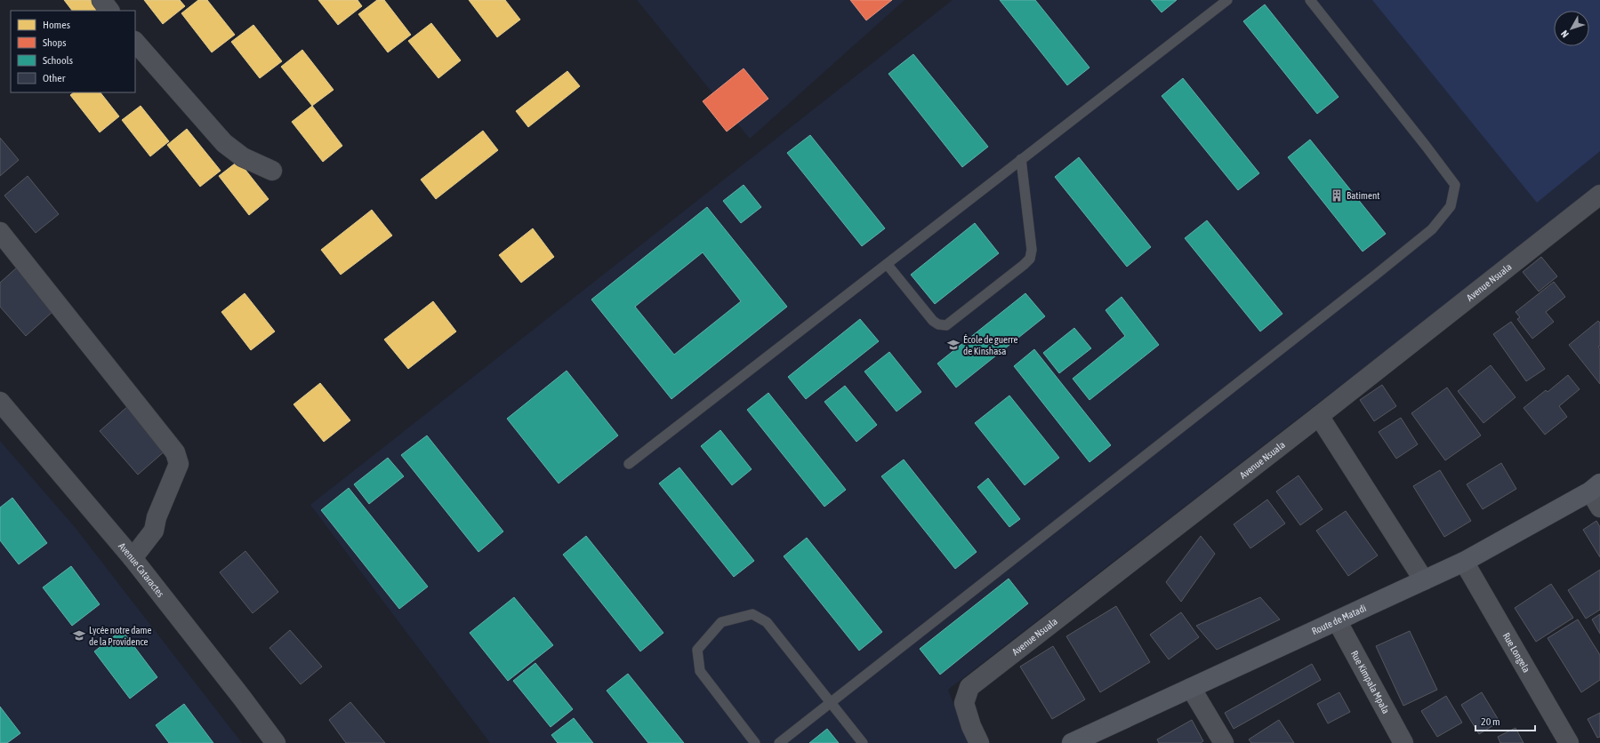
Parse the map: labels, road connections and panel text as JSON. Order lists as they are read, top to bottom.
{
  "streets": {
    "main road": ["Route de Matadi"],
    "street": [
      "Avenue Nsuala",
      "Avenue Cataractes",
      "Rue Longela",
      "Rue Kimpala Mpala"
    ]
  },
  "crossings": [
    ["Route de Matadi", "Rue Longela"],
    ["Route de Matadi", "Rue Kimpala Mpala"]
  ],
  "places": {
    "building": ["Batiment"],
    "school or university": ["École de guerre de Kinshasa", "Lycée notre dame de la Providence"]
  },
  "legend": [
    "Homes",
    "Shops",
    "Schools",
    "Other"
  ],
  "scale_bar": "20 m",
  "north": "bottom left"
}
